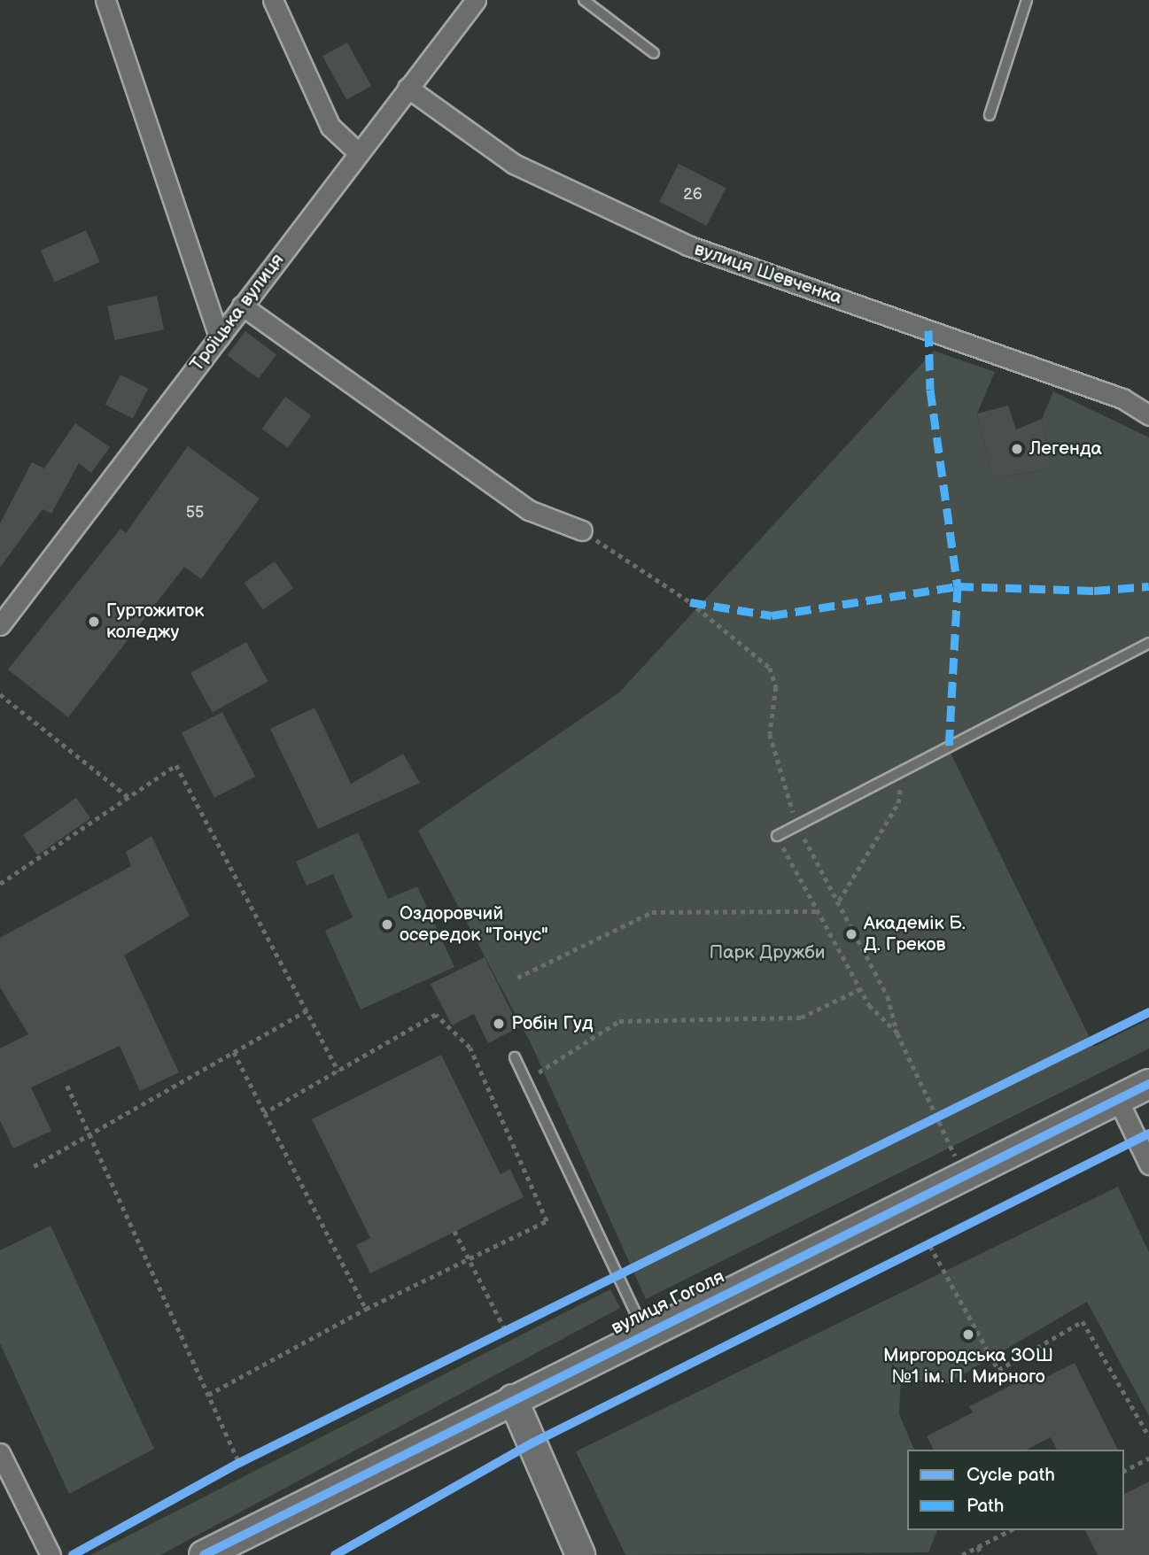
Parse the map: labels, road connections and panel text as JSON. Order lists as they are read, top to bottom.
{
  "streets": {
    "street": ["вулиця Шевченка", "Троїцька вулиця", "вулиця Гоголя"]
  },
  "crossings": [
    ["вулиця Шевченка", "Троїцька вулиця"]
  ],
  "parks": ["Парк Дружби"],
  "places": [
    "Легенда",
    "Гуртожиток коледжу",
    "Оздоровчий осередок \"Тонус\"",
    "Академік Б. Д. Греков",
    "Робін Гуд",
    "Миргородська ЗОШ №1 ім. П. Мирного"
  ],
  "house_numbers": ["26", "55"],
  "legend": ["Cycle path", "Path"]
}
